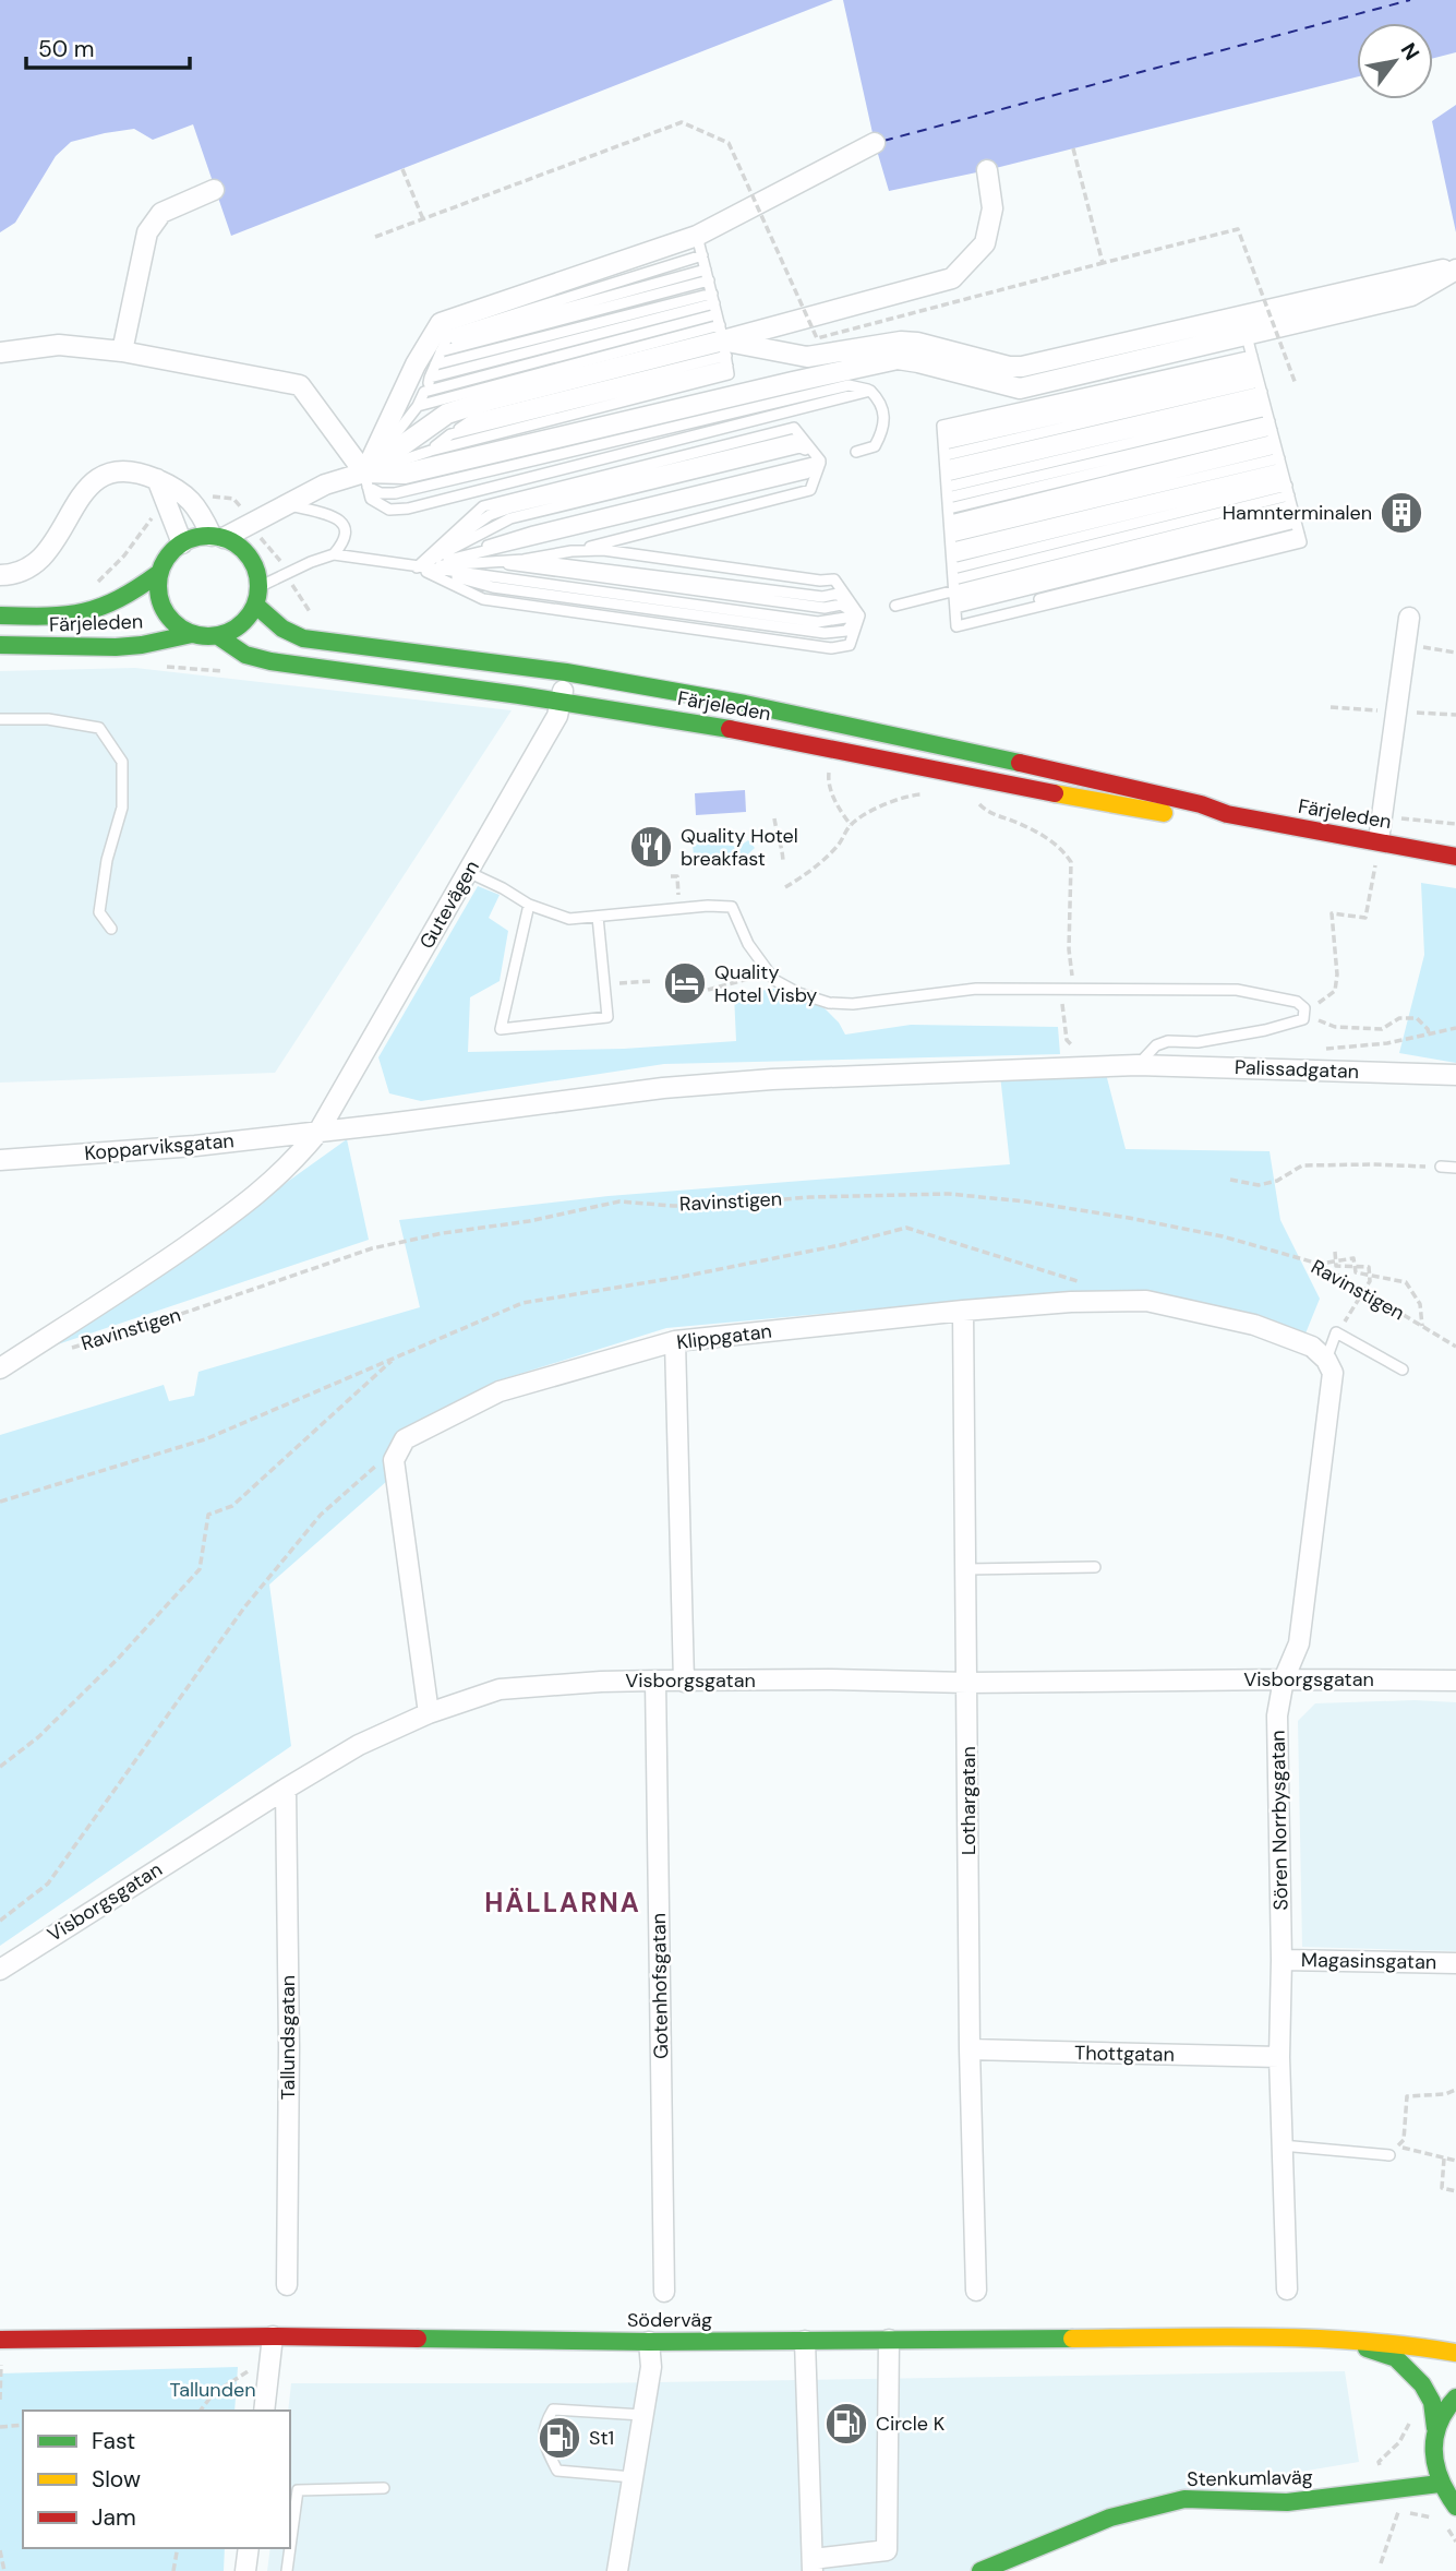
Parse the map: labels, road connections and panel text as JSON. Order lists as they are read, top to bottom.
{
  "streets": {
    "street": [
      "Färjeleden",
      "Gutevägen",
      "Palissadgatan",
      "Kopparviksgatan",
      "Klippgatan",
      "Visborgsgatan",
      "Lothargatan",
      "Sören Norrbysgatan",
      "Magasinsgatan",
      "Gotenhofsgatan",
      "Tallundsgatan",
      "Thottgatan",
      "Söderväg",
      "Stenkumlaväg"
    ],
    "path": ["Ravinstigen"]
  },
  "crossings": [
    ["Färjeleden", "Gutevägen"],
    ["Gutevägen", "Kopparviksgatan"],
    ["Palissadgatan", "Kopparviksgatan"],
    ["Klippgatan", "Lothargatan"],
    ["Klippgatan", "Sören Norrbysgatan"],
    ["Visborgsgatan", "Lothargatan"],
    ["Visborgsgatan", "Sören Norrbysgatan"],
    ["Visborgsgatan", "Gotenhofsgatan"],
    ["Visborgsgatan", "Tallundsgatan"],
    ["Lothargatan", "Thottgatan"],
    ["Sören Norrbysgatan", "Magasinsgatan"],
    ["Sören Norrbysgatan", "Thottgatan"],
    ["Söderväg", "Stenkumlaväg"]
  ],
  "districts": ["HÄLLARNA"],
  "parks": ["Tallunden"],
  "places": {
    "building": ["Hamnterminalen"],
    "restaurant": ["Quality Hotel breakfast"],
    "hotel": ["Quality Hotel Visby"],
    "fuel station": ["Circle K", "St1"]
  },
  "legend": ["Fast", "Slow", "Jam"],
  "scale_bar": "50 m",
  "north": "top right"
}
